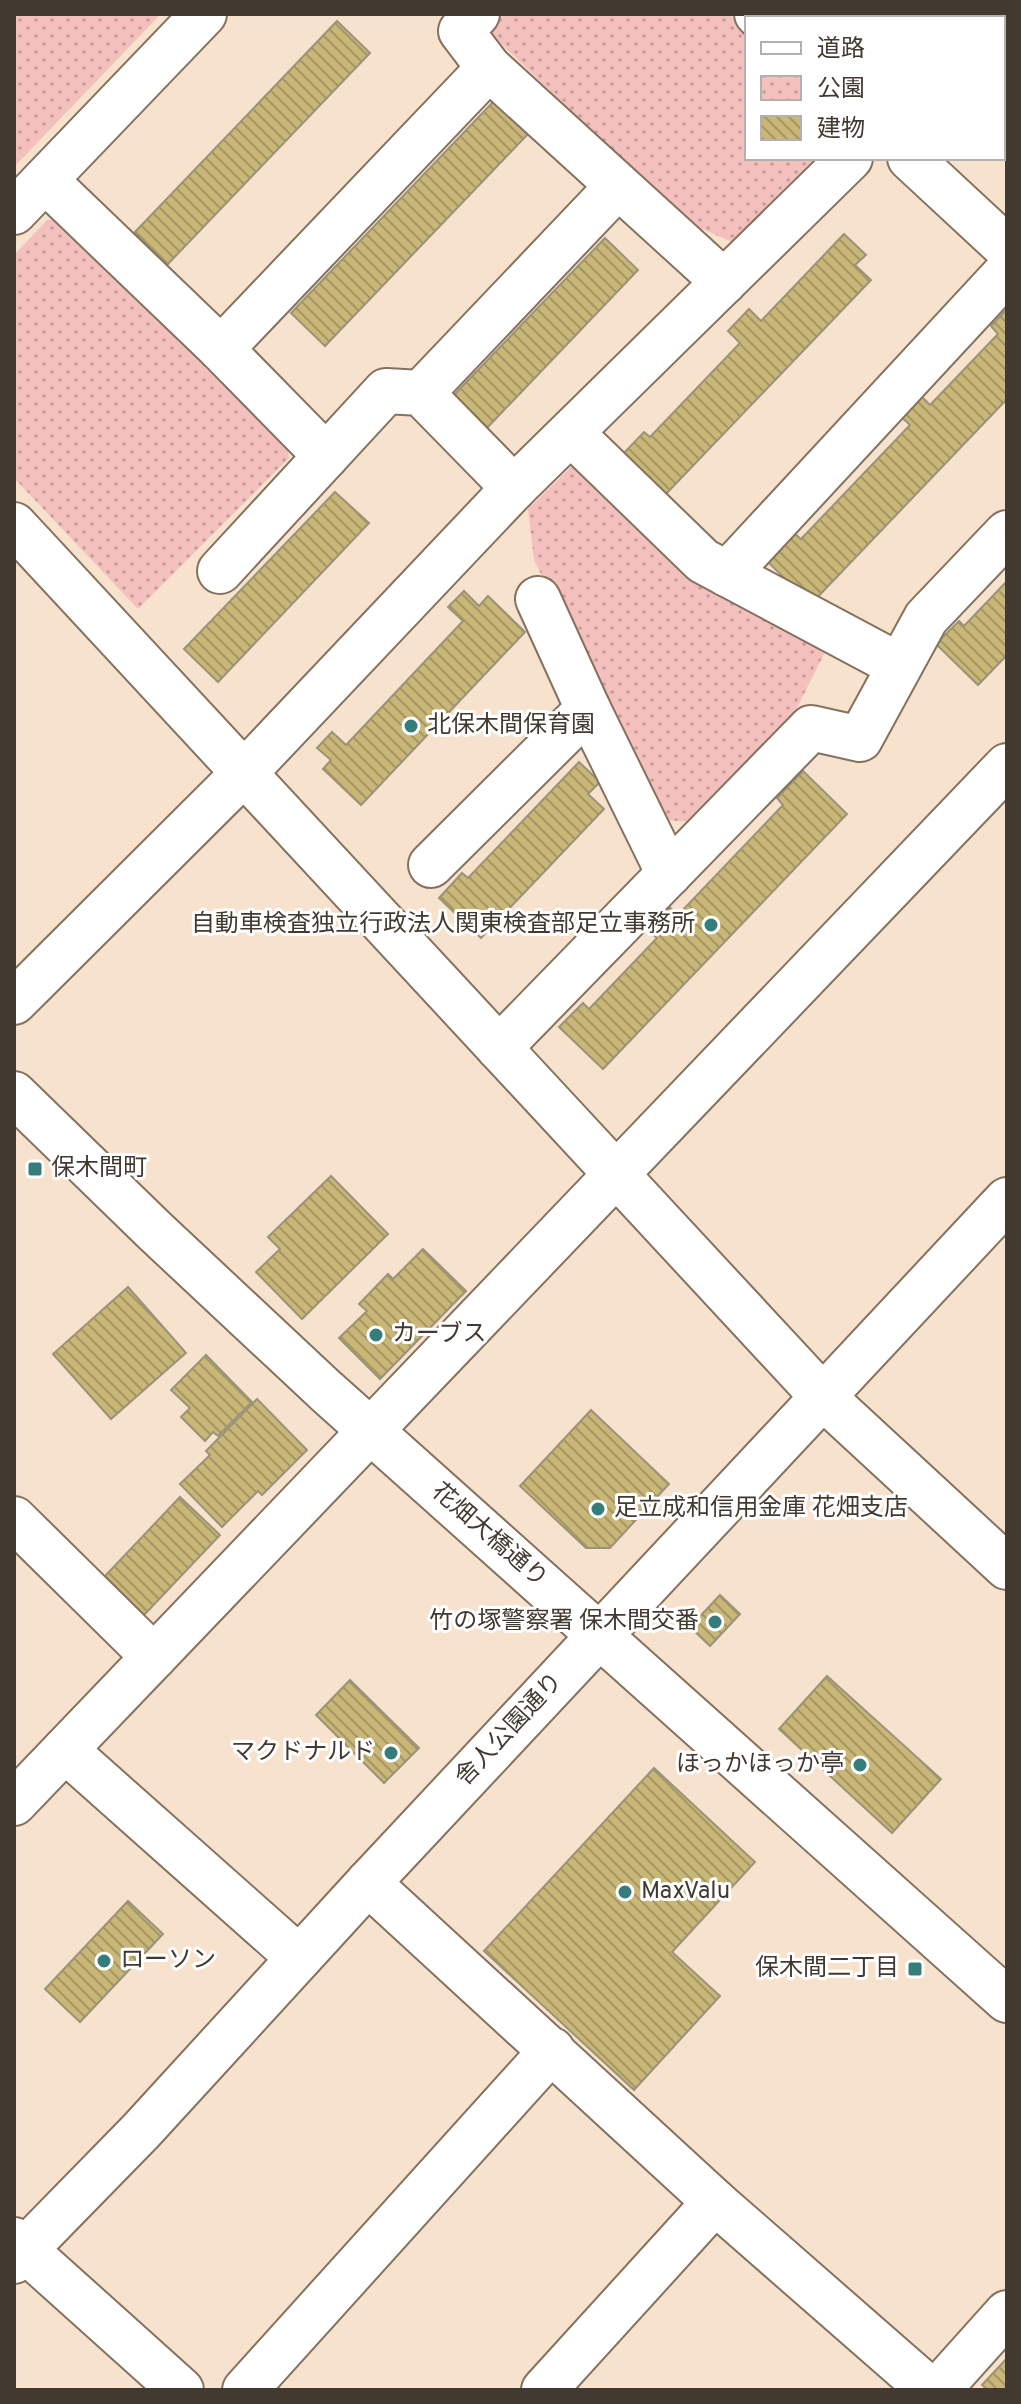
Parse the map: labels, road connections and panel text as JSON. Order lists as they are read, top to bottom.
{
  "streets": {
    "street": ["花畑大橋通り", "舎人公園通り"]
  },
  "crossings": [
    ["花畑大橋通り", "舎人公園通り"]
  ],
  "places": {
    "other": [
      "北保木間保育園",
      "自動車検査独立行政法人関東検査部足立事務所",
      "カーブス",
      "足立成和信用金庫 花畑支店",
      "竹の塚警察署 保木間交番",
      "マクドナルド",
      "ほっかほっか亭",
      "MaxValu",
      "ローソン"
    ],
    "transit": ["保木間町", "保木間二丁目"]
  },
  "legend": ["道路", "公園", "建物"]
}
